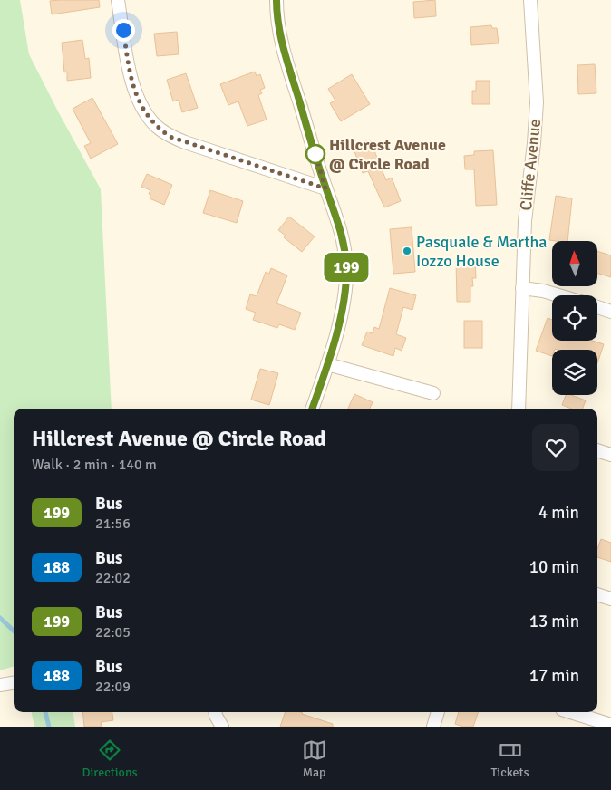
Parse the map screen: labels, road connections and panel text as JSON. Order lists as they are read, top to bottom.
{
  "streets": {
    "street": ["Cliffe Avenue"]
  },
  "places": ["Hillcrest Avenue @ Circle Road", "Pasquale & Martha Iozzo House"],
  "lines": ["bus line 199"],
  "north": "top",
  "page": {
    "on_map": "199",
    "heading": ["Hillcrest Avenue @ Circle Road", "Walk · 2 min · 140 m"],
    "list": [
      {
        "mark": "199",
        "name": "Bus",
        "note": "21:56",
        "value": "4 min"
      },
      {
        "mark": "188",
        "name": "Bus",
        "note": "22:02",
        "value": "10 min"
      },
      {
        "mark": "199",
        "name": "Bus",
        "note": "22:05",
        "value": "13 min"
      },
      {
        "mark": "188",
        "name": "Bus",
        "note": "22:09",
        "value": "17 min"
      }
    ],
    "tabs": ["Directions", "Map", "Tickets"]
  }
}
